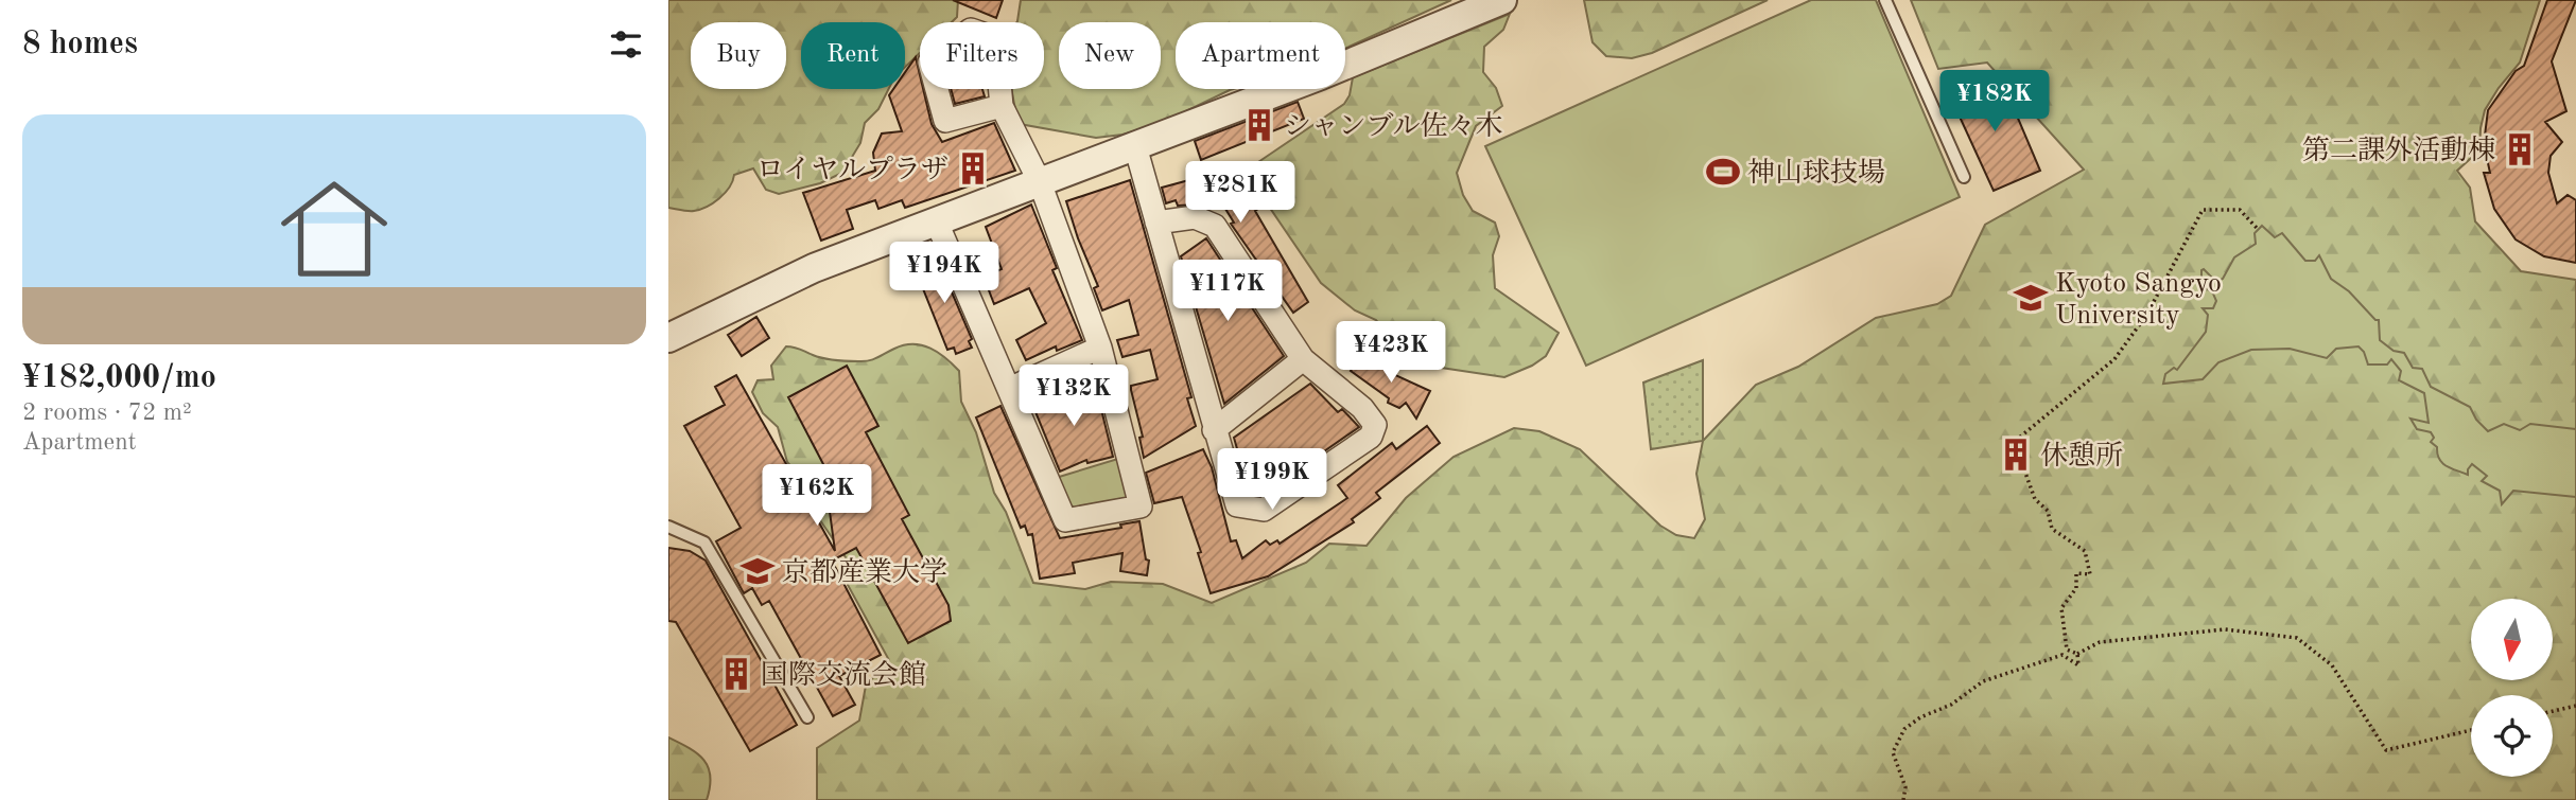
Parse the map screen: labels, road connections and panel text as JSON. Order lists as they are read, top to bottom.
{
  "places": {
    "building": [
      "シャンブル佐々木",
      "第二課外活動棟",
      "ロイヤルプラザ",
      "休憩所",
      "国際交流会館"
    ],
    "sports": ["神山球技場"],
    "school or university": ["Kyoto Sangyo University", "京都産業大学"]
  },
  "north": "bottom",
  "page": {
    "heading": "8 homes",
    "chip": [
      "Buy",
      "Rent",
      "Filters",
      "New",
      "Apartment"
    ],
    "price": [
      "¥182K",
      "¥281K",
      "¥194K",
      "¥117K",
      "¥423K",
      "¥132K",
      "¥199K",
      "¥162K"
    ],
    "list": [
      {
        "name": "¥182,000/mo",
        "note": "2 rooms · 72 m² · Apartment"
      }
    ]
  }
}
